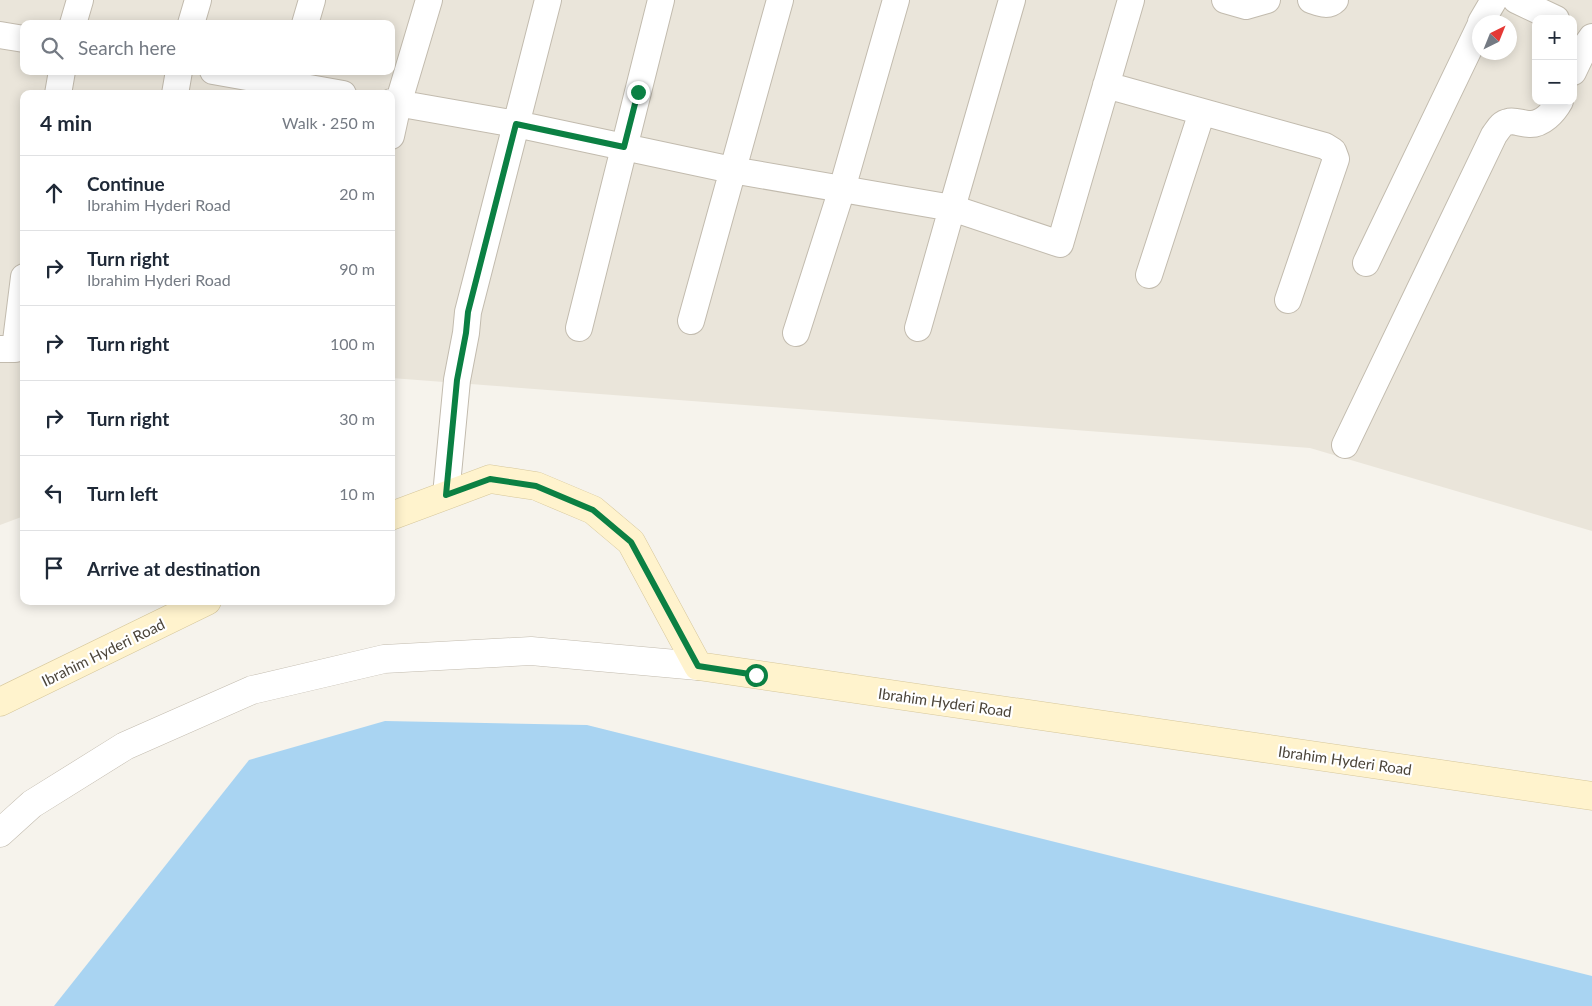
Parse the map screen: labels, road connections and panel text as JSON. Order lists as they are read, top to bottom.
{
  "streets": {
    "main road": ["Ibrahim Hyderi Road"]
  },
  "north": "top right",
  "page": {
    "map_buttons": ["+", "−"],
    "search": "Search here",
    "heading": ["4 min", "Walk · 250 m"],
    "list": [
      ["Continue", "Ibrahim Hyderi Road", "20 m"],
      ["Turn right", "Ibrahim Hyderi Road", "90 m"],
      ["Turn right", "100 m"],
      ["Turn right", "30 m"],
      ["Turn left", "10 m"],
      "Arrive at destination"
    ]
  }
}
